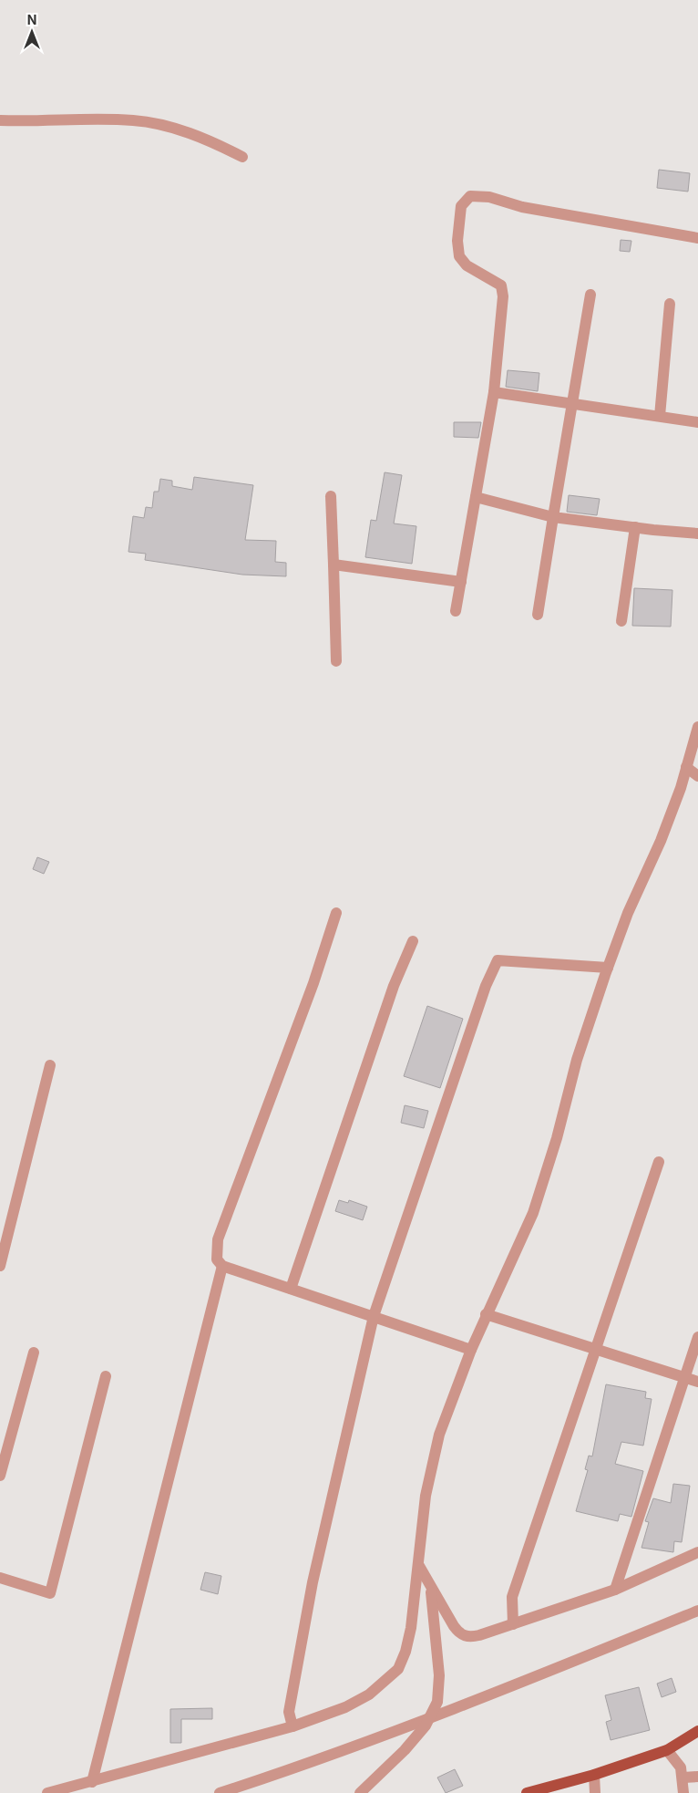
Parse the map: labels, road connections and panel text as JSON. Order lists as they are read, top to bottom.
{
  "north": "top"
}
